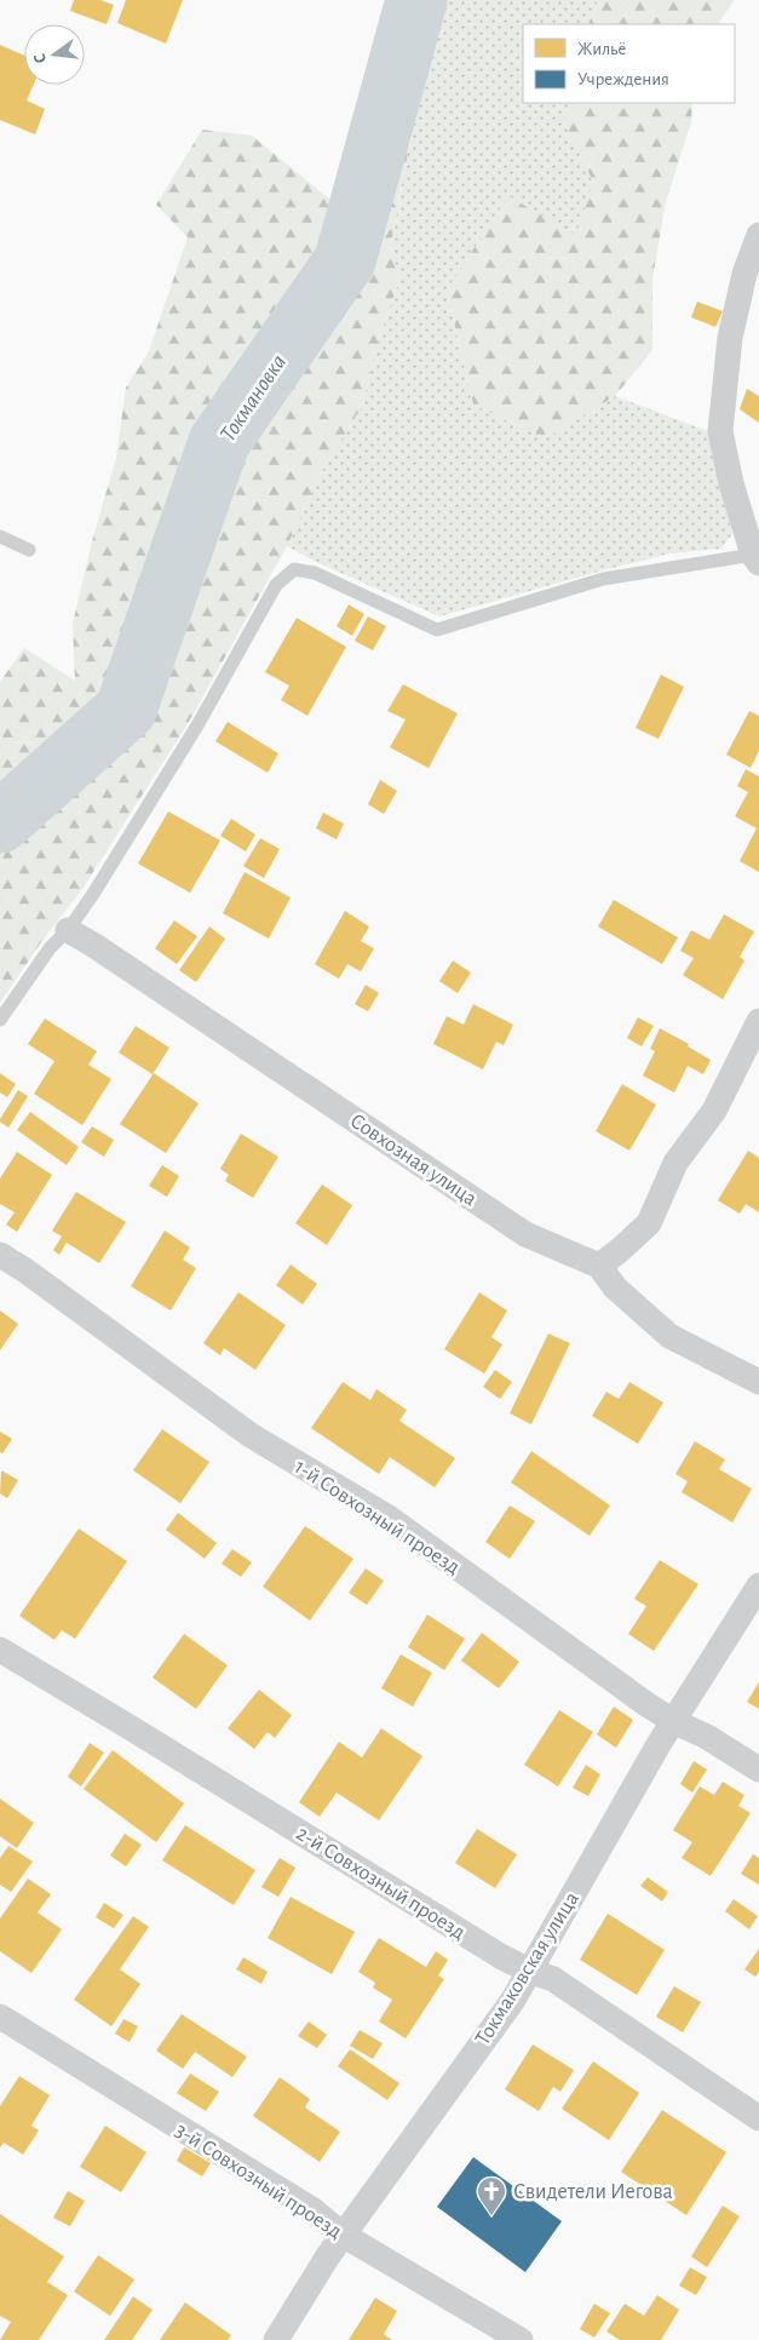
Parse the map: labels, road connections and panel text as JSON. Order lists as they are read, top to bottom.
{
  "streets": {
    "street": [
      "Совхозная улица",
      "1-й Совхозный проезд",
      "2-й Совхозный проезд",
      "Токмаковская улица",
      "3-й Совхозный проезд"
    ]
  },
  "crossings": [
    ["1-й Совхозный проезд", "Токмаковская улица"],
    ["2-й Совхозный проезд", "Токмаковская улица"],
    ["Токмаковская улица", "3-й Совхозный проезд"]
  ],
  "water": ["Токмановка"],
  "places": {
    "church": ["Свидетели Иегова"]
  },
  "legend": ["Жильё", "Учреждения"],
  "north": "left"
}
